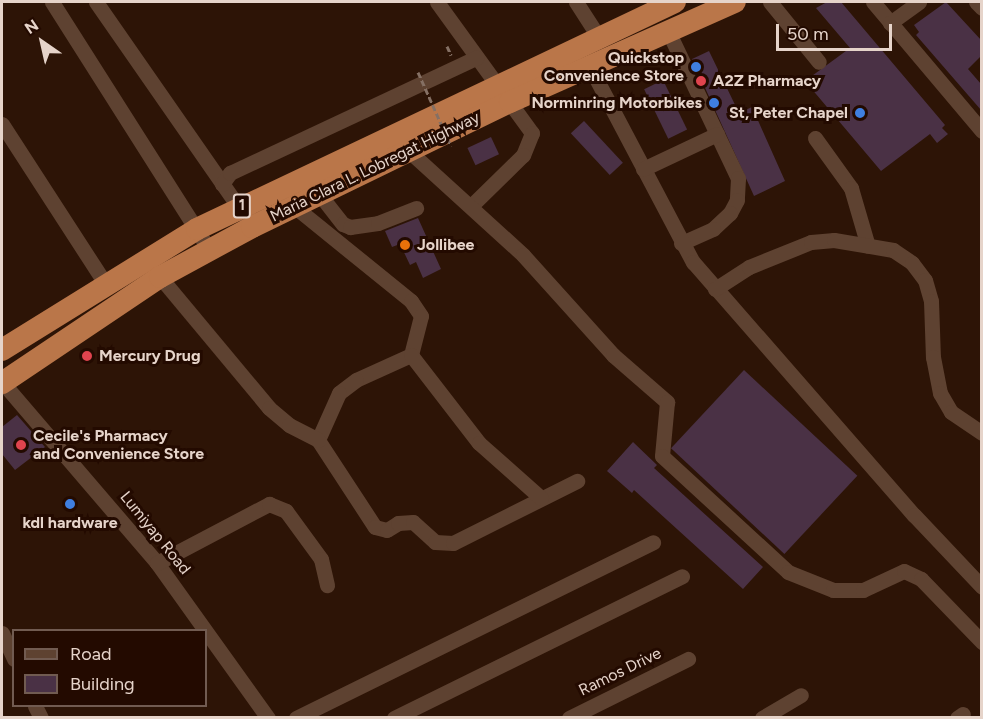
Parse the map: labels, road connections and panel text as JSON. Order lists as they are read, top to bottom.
{
  "streets": {
    "highway": ["Maria Clara L. Lobregat Highway", "1"],
    "street": ["Lumiyap Road", "Ramos Drive"]
  },
  "crossings": [
    ["Maria Clara L. Lobregat Highway", "Lumiyap Road"]
  ],
  "places": [
    "Quickstop Convenience Store",
    "A2Z Pharmacy",
    "Norminring Motorbikes",
    "St, Peter Chapel",
    "Jollibee",
    "Mercury Drug",
    "Cecile's Pharmacy and Convenience Store",
    "kdl hardware"
  ],
  "legend": ["Road", "Building"],
  "scale_bar": "50 m",
  "north": "top left"
}
